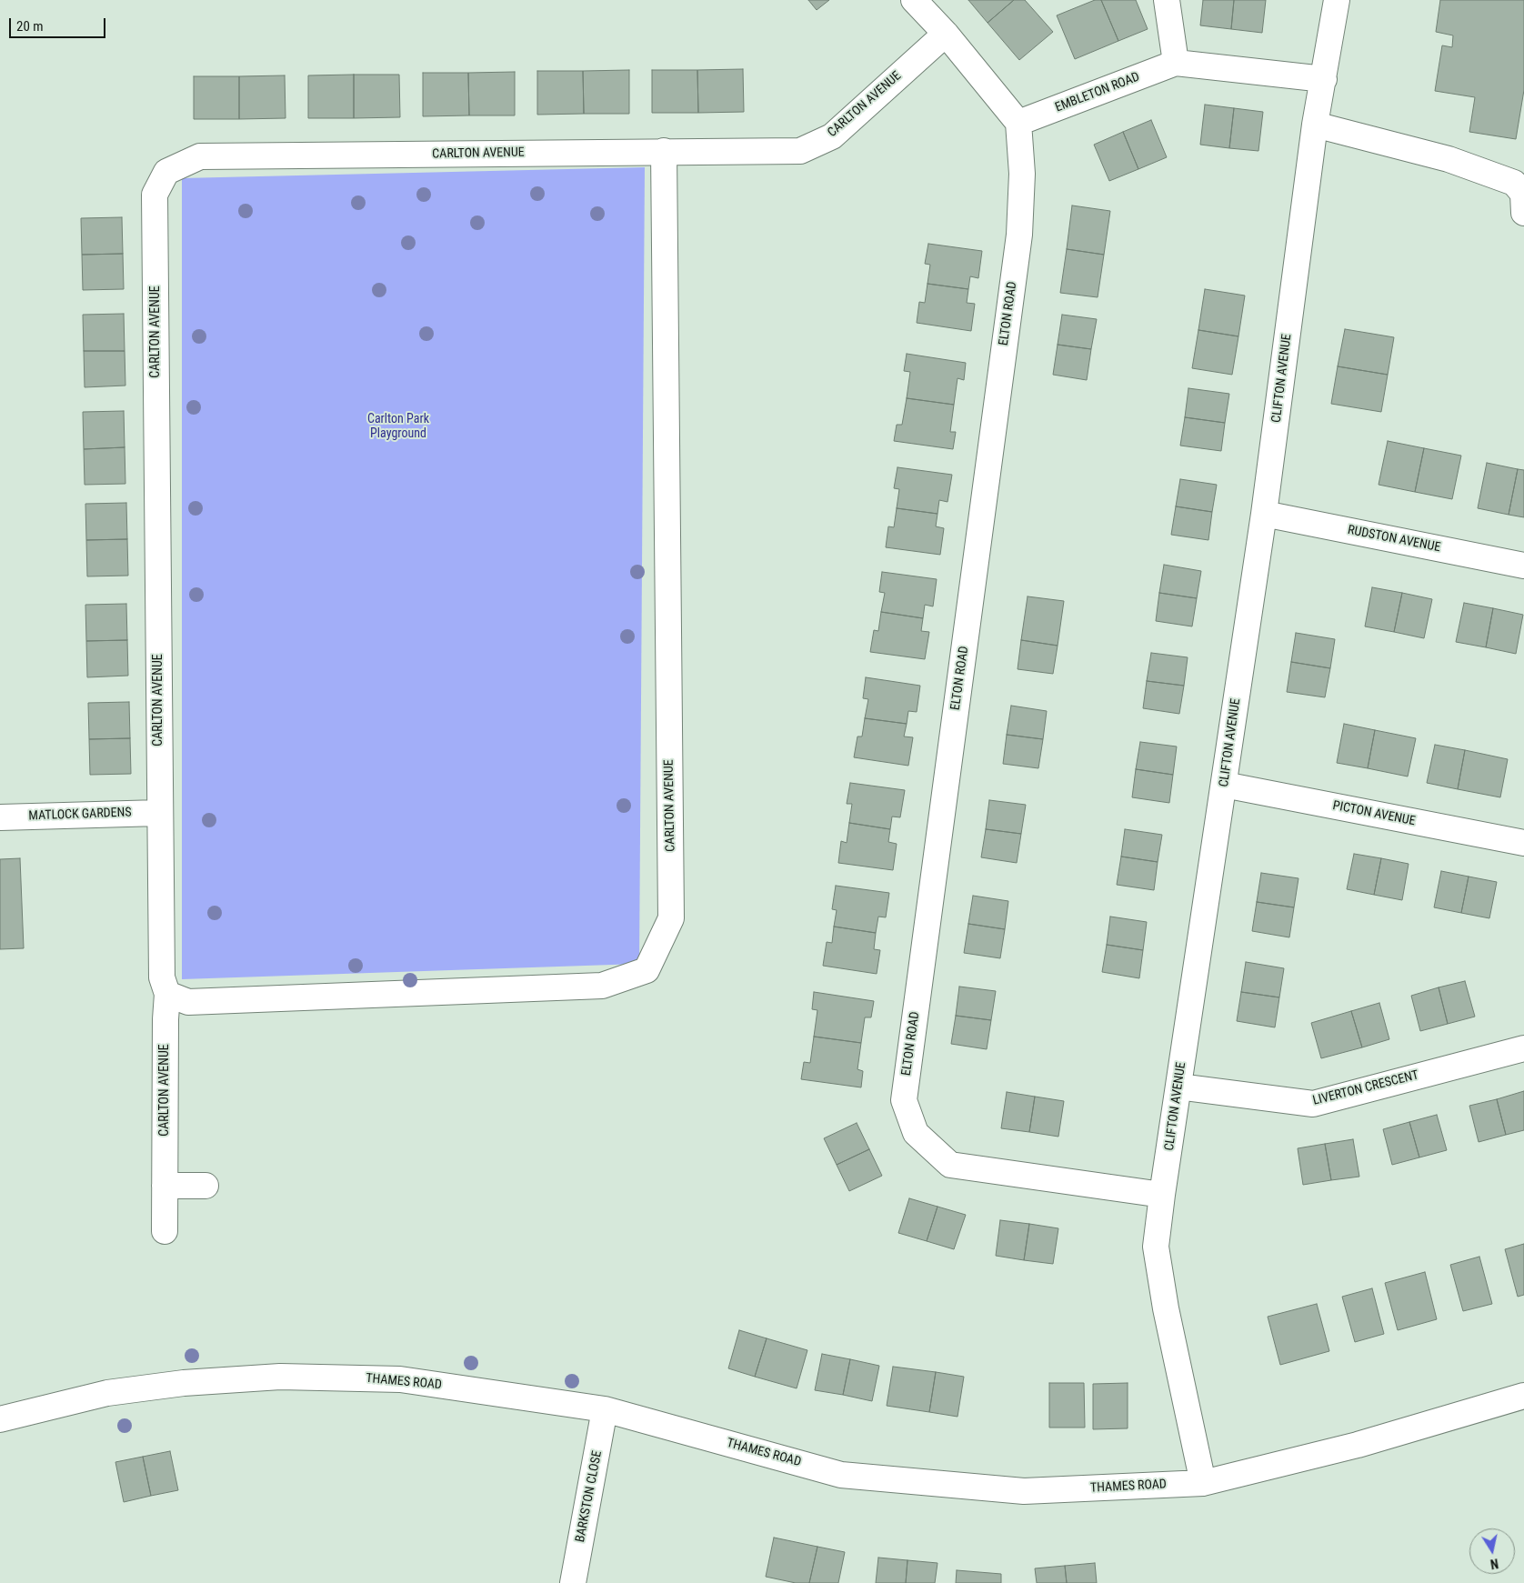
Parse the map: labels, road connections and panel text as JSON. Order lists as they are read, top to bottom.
{
  "streets": {
    "street": [
      "EMBLETON ROAD",
      "CARLTON AVENUE",
      "ELTON ROAD",
      "CLIFTON AVENUE",
      "RUDSTON AVENUE",
      "PICTON AVENUE",
      "MATLOCK GARDENS",
      "LIVERTON CRESCENT",
      "THAMES ROAD",
      "BARKSTON CLOSE"
    ]
  },
  "crossings": [
    ["EMBLETON ROAD", "ELTON ROAD"],
    ["EMBLETON ROAD", "CLIFTON AVENUE"],
    ["CARLTON AVENUE", "MATLOCK GARDENS"],
    ["ELTON ROAD", "CLIFTON AVENUE"],
    ["CLIFTON AVENUE", "RUDSTON AVENUE"],
    ["CLIFTON AVENUE", "PICTON AVENUE"],
    ["CLIFTON AVENUE", "LIVERTON CRESCENT"],
    ["CLIFTON AVENUE", "THAMES ROAD"],
    ["THAMES ROAD", "BARKSTON CLOSE"]
  ],
  "parks": ["Carlton Park Playground"],
  "scale_bar": "20 m",
  "north": "bottom"
}
